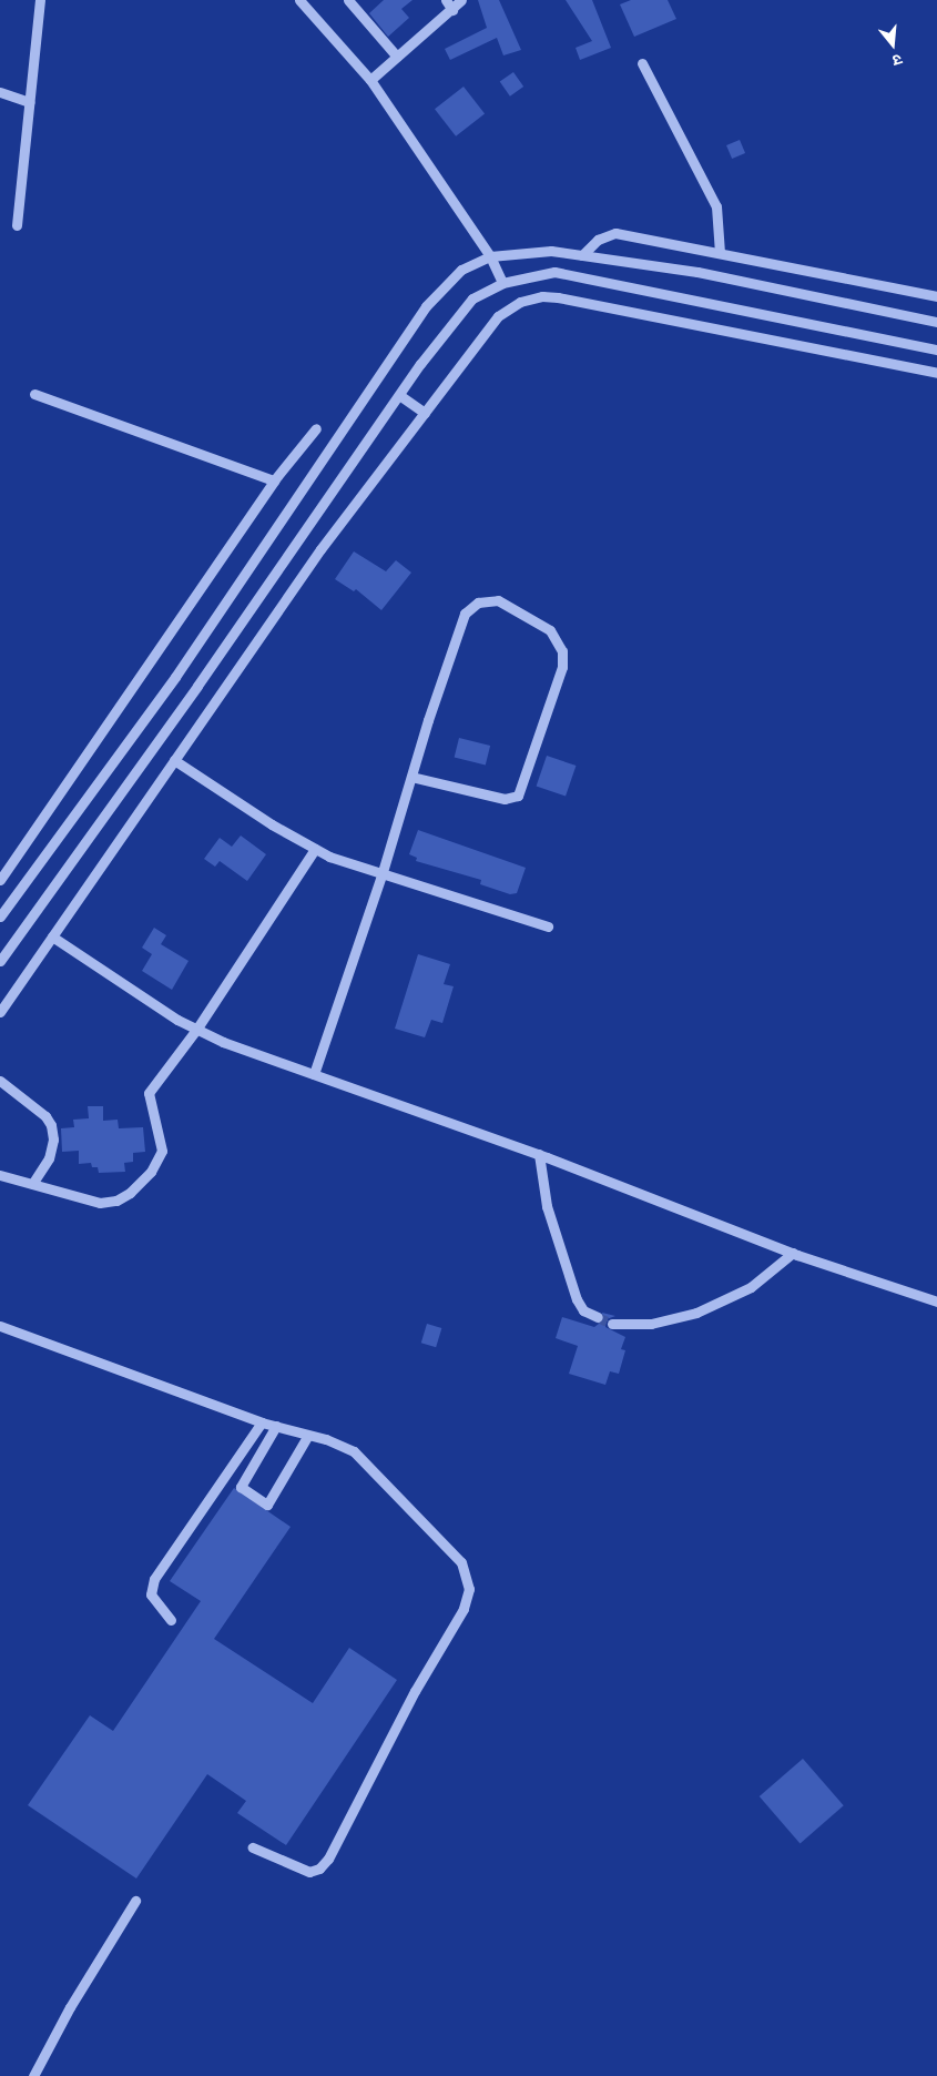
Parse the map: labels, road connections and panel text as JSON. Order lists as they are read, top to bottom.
{
  "north": "bottom"
}
